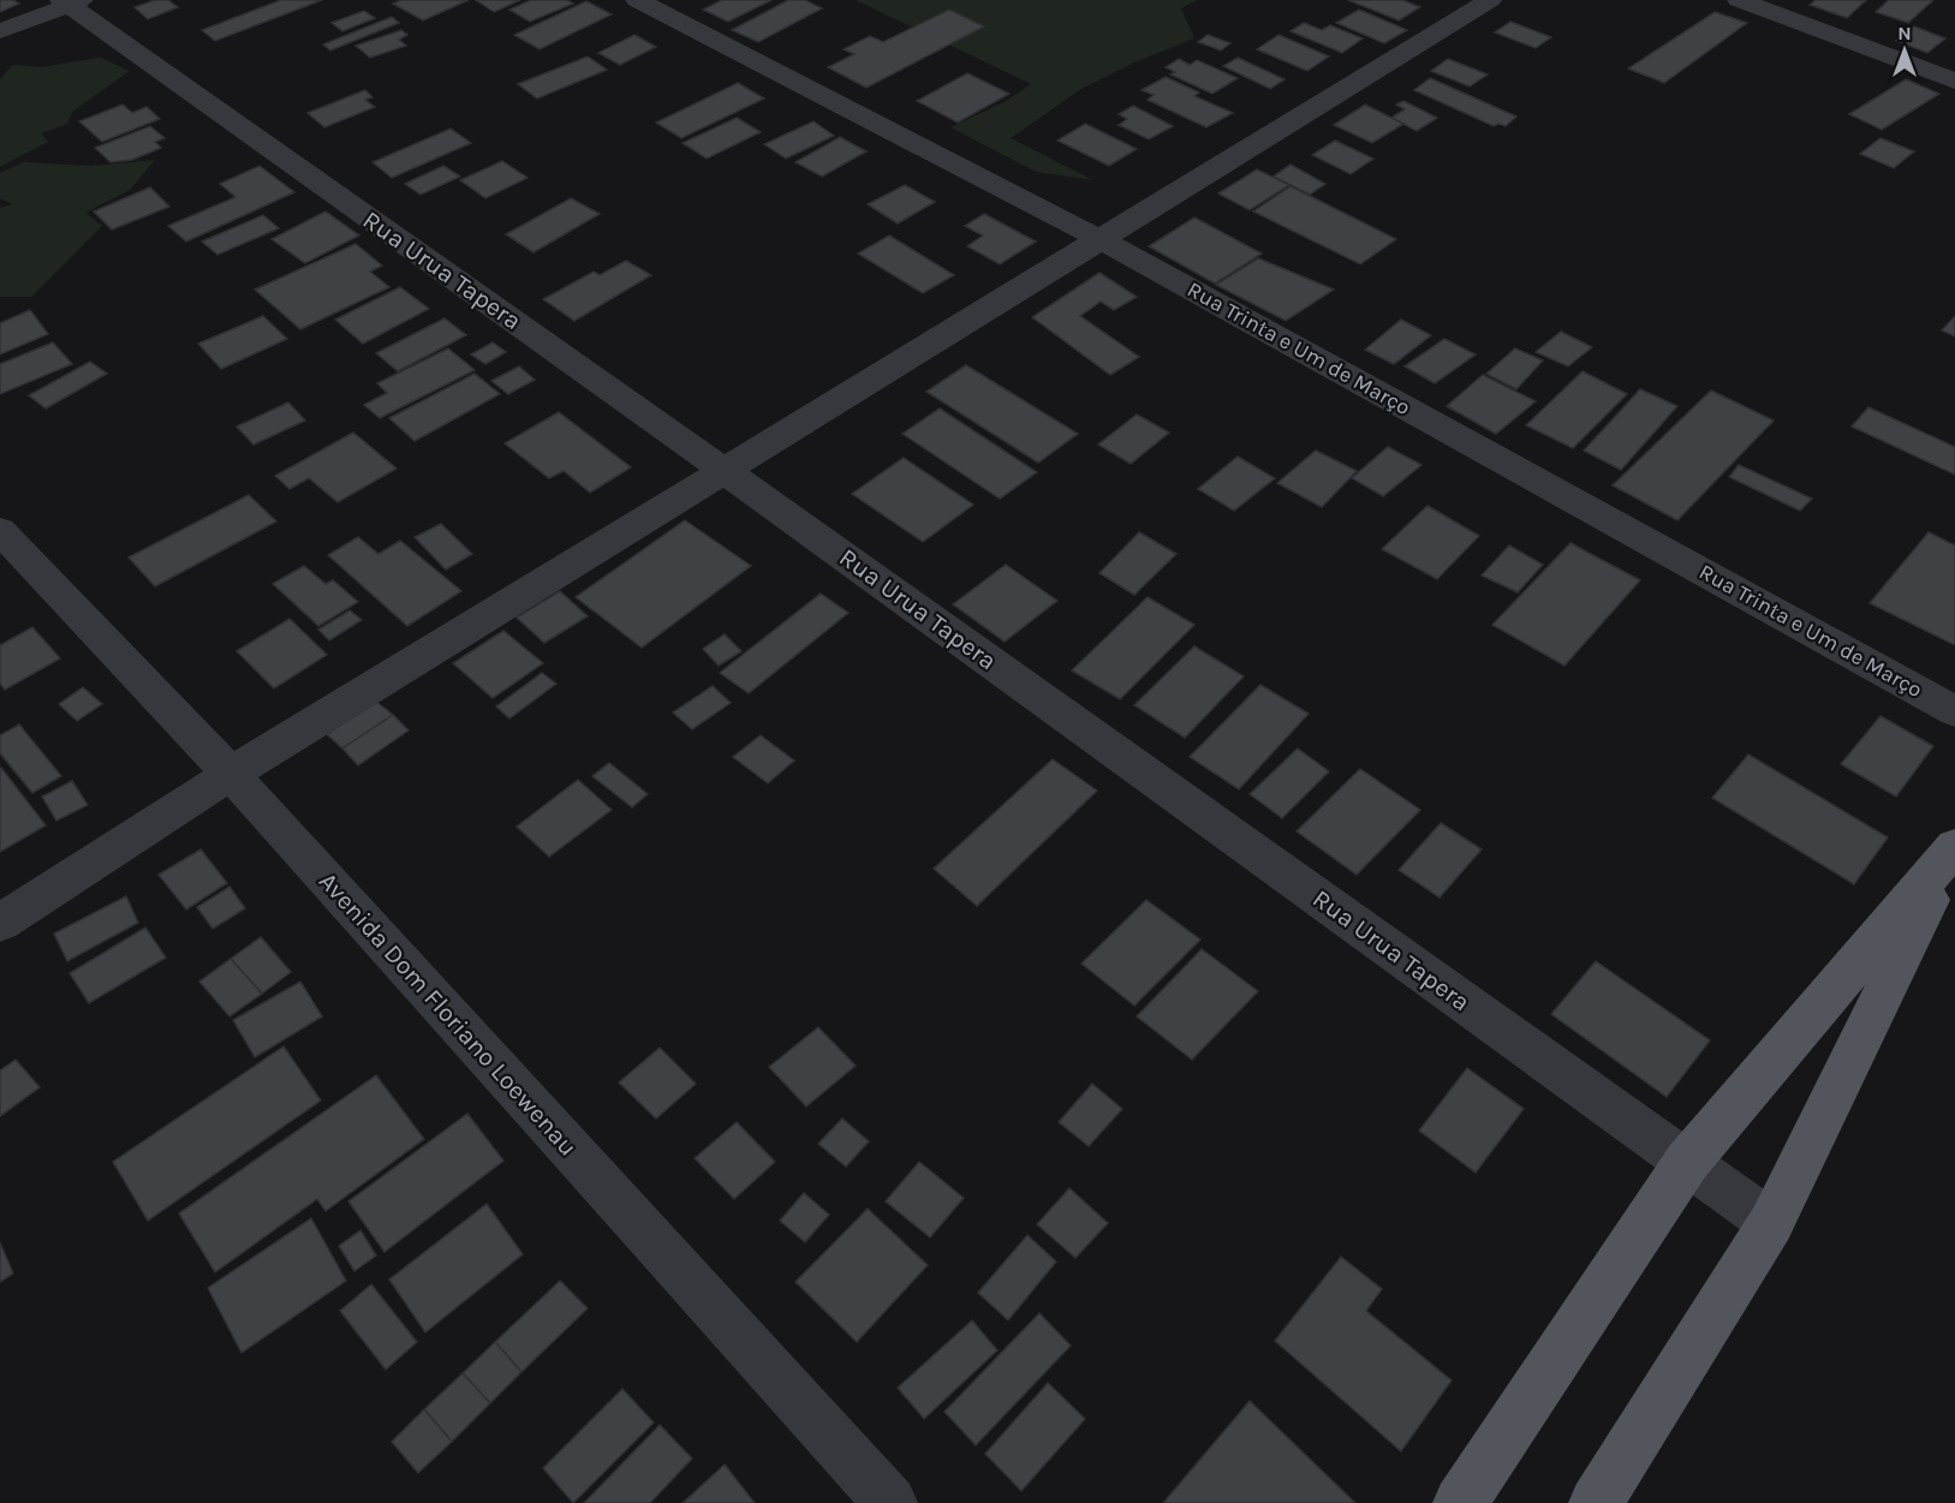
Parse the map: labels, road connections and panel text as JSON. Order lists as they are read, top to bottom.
{
  "streets": {
    "street": ["Rua Urua Tapera", "Rua Trinta e Um de Março", "Avenida Dom Floriano Loewenau"]
  },
  "north": "top"
}
